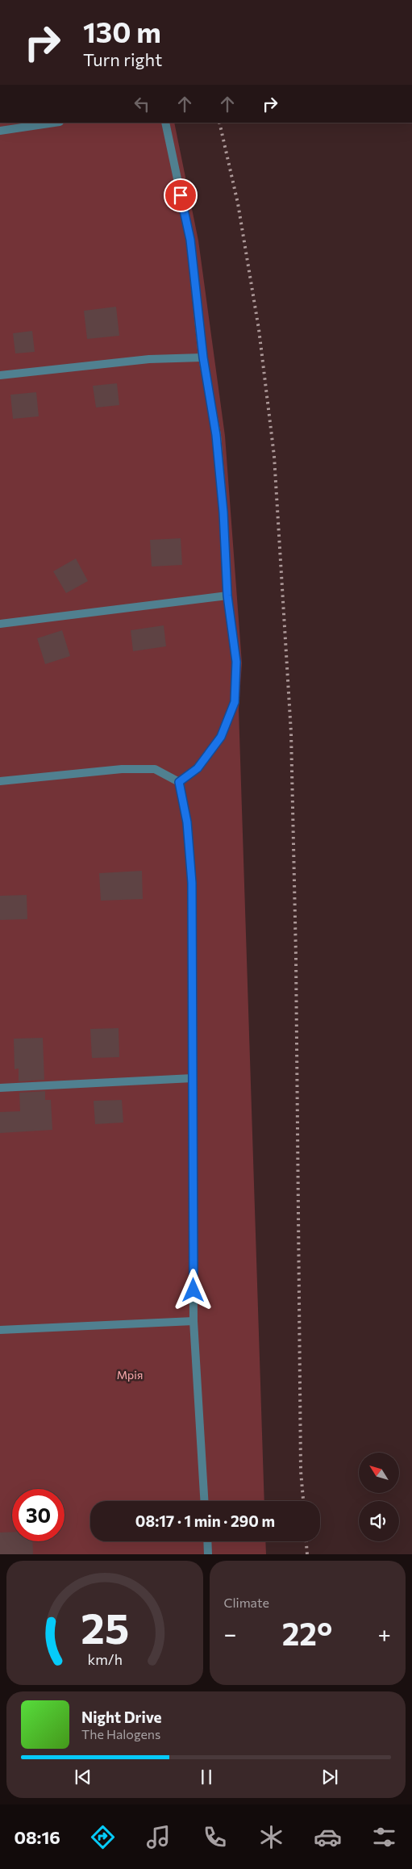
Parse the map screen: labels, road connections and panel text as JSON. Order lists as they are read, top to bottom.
{
  "parks": ["Мрія"],
  "north": "top left",
  "page": {
    "turn": ["130 m", "Turn right"],
    "limit": "30",
    "trip": "08:17 · 1 min · 290 m",
    "tile": "Climate",
    "heat": ["−", "22°", "+"],
    "song": ["Night Drive", "The Halogens"],
    "tabs": "08:16",
    "gauge": ["25", "km/h"]
  }
}
